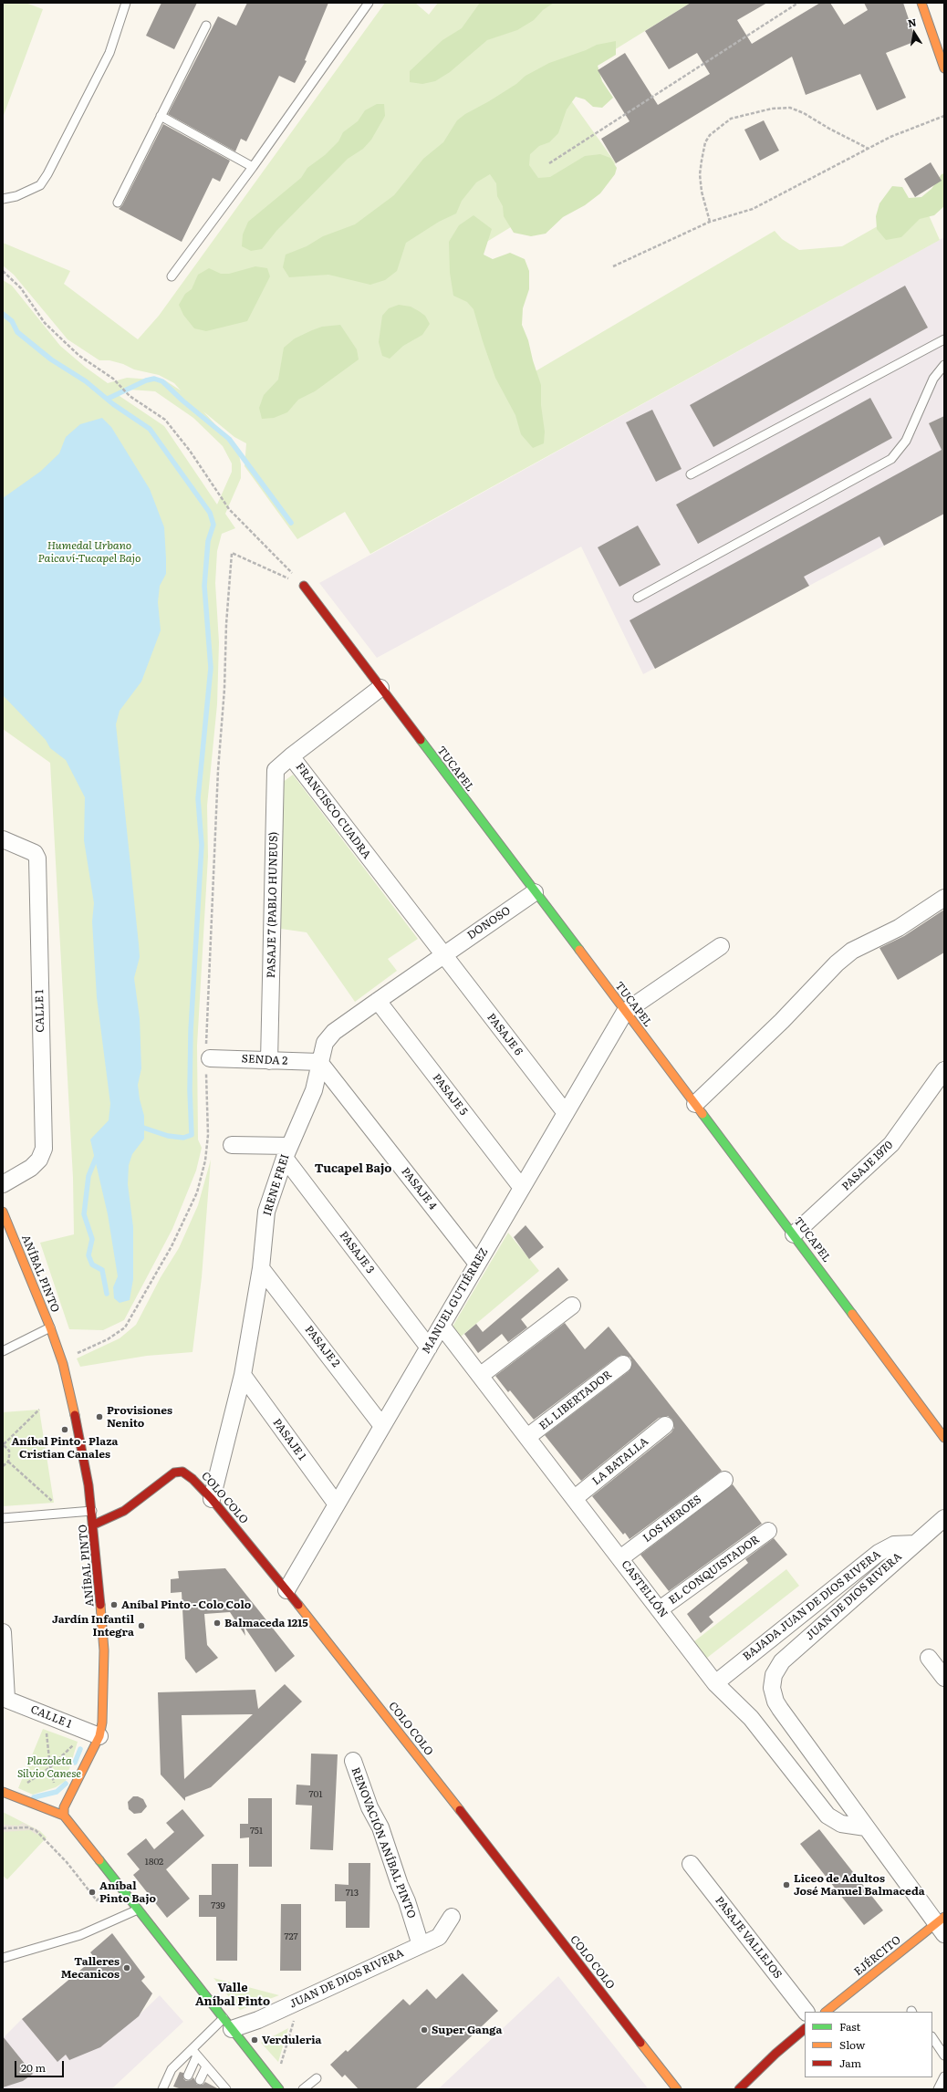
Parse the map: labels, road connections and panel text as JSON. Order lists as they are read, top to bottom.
{
  "streets": {
    "street": [
      "TUCAPEL",
      "FRANCISCO CUADRA",
      "PASAJE 7 (PABLO HUNEUS)",
      "DONOSO",
      "CALLE 1",
      "PASAJE 6",
      "SENDA 2",
      "PASAJE 5",
      "PASAJE 1970",
      "IRENE FREI",
      "PASAJE 4",
      "PASAJE 3",
      "ANÍBAL PINTO",
      "MANUEL GUTIÉRREZ",
      "PASAJE 2",
      "EL LIBERTADOR",
      "PASAJE 1",
      "LA BATALLA",
      "COLO COLO",
      "LOS HEROES",
      "EL CONQUISTADOR",
      "CASTELLÓN",
      "JUAN DE DIOS RIVERA",
      "BAJADA JUAN DE DIOS RIVERA",
      "RENOVACIÓN ANÍBAL PINTO",
      "PASAJE VALLEJOS",
      "EJÉRCITO"
    ]
  },
  "crossings": [
    ["TUCAPEL", "FRANCISCO CUADRA"],
    ["TUCAPEL", "DONOSO"],
    ["TUCAPEL", "PASAJE 1970"],
    ["TUCAPEL", "MANUEL GUTIÉRREZ"],
    ["FRANCISCO CUADRA", "PASAJE 7 (PABLO HUNEUS)"],
    ["FRANCISCO CUADRA", "DONOSO"],
    ["FRANCISCO CUADRA", "PASAJE 6"],
    ["FRANCISCO CUADRA", "IRENE FREI"],
    ["PASAJE 7 (PABLO HUNEUS)", "SENDA 2"],
    ["DONOSO", "PASAJE 6"],
    ["DONOSO", "IRENE FREI"],
    ["CALLE 1", "ANÍBAL PINTO"],
    ["PASAJE 6", "IRENE FREI"],
    ["PASAJE 6", "MANUEL GUTIÉRREZ"],
    ["SENDA 2", "IRENE FREI"],
    ["SENDA 2", "PASAJE 4"],
    ["PASAJE 5", "IRENE FREI"],
    ["PASAJE 5", "MANUEL GUTIÉRREZ"],
    ["IRENE FREI", "PASAJE 4"],
    ["IRENE FREI", "PASAJE 3"],
    ["IRENE FREI", "PASAJE 2"],
    ["IRENE FREI", "PASAJE 1"],
    ["IRENE FREI", "COLO COLO"],
    ["PASAJE 4", "MANUEL GUTIÉRREZ"],
    ["PASAJE 3", "MANUEL GUTIÉRREZ"],
    ["ANÍBAL PINTO", "COLO COLO"],
    ["MANUEL GUTIÉRREZ", "PASAJE 2"],
    ["MANUEL GUTIÉRREZ", "PASAJE 1"],
    ["MANUEL GUTIÉRREZ", "COLO COLO"],
    ["MANUEL GUTIÉRREZ", "CASTELLÓN"],
    ["EL LIBERTADOR", "CASTELLÓN"],
    ["LA BATALLA", "CASTELLÓN"],
    ["LOS HEROES", "CASTELLÓN"],
    ["EL CONQUISTADOR", "CASTELLÓN"],
    ["CASTELLÓN", "JUAN DE DIOS RIVERA"],
    ["CASTELLÓN", "BAJADA JUAN DE DIOS RIVERA"],
    ["JUAN DE DIOS RIVERA", "BAJADA JUAN DE DIOS RIVERA"],
    ["JUAN DE DIOS RIVERA", "RENOVACIÓN ANÍBAL PINTO"]
  ],
  "districts": ["Tucapel Bajo", "Valle Aníbal Pinto"],
  "parks": ["Humedal Urbano Paicaví-Tucapel Bajo", "Plazoleta Silvio Canese"],
  "places": [
    "Provisiones Nenito",
    "Aníbal Pinto - Plaza Cristian Canales",
    "Aníbal Pinto - Colo Colo",
    "Balmaceda 1215",
    "Jardín Infantil Integra",
    "Liceo de Adultos José Manuel Balmaceda",
    "Aníbal Pinto Bajo",
    "Talleres Mecanicos",
    "Super Ganga",
    "Verduleria"
  ],
  "house_numbers": [
    "701",
    "751",
    "1802",
    "713",
    "739",
    "727"
  ],
  "legend": ["Fast", "Slow", "Jam"],
  "scale_bar": "20 m",
  "north": "top"
}
